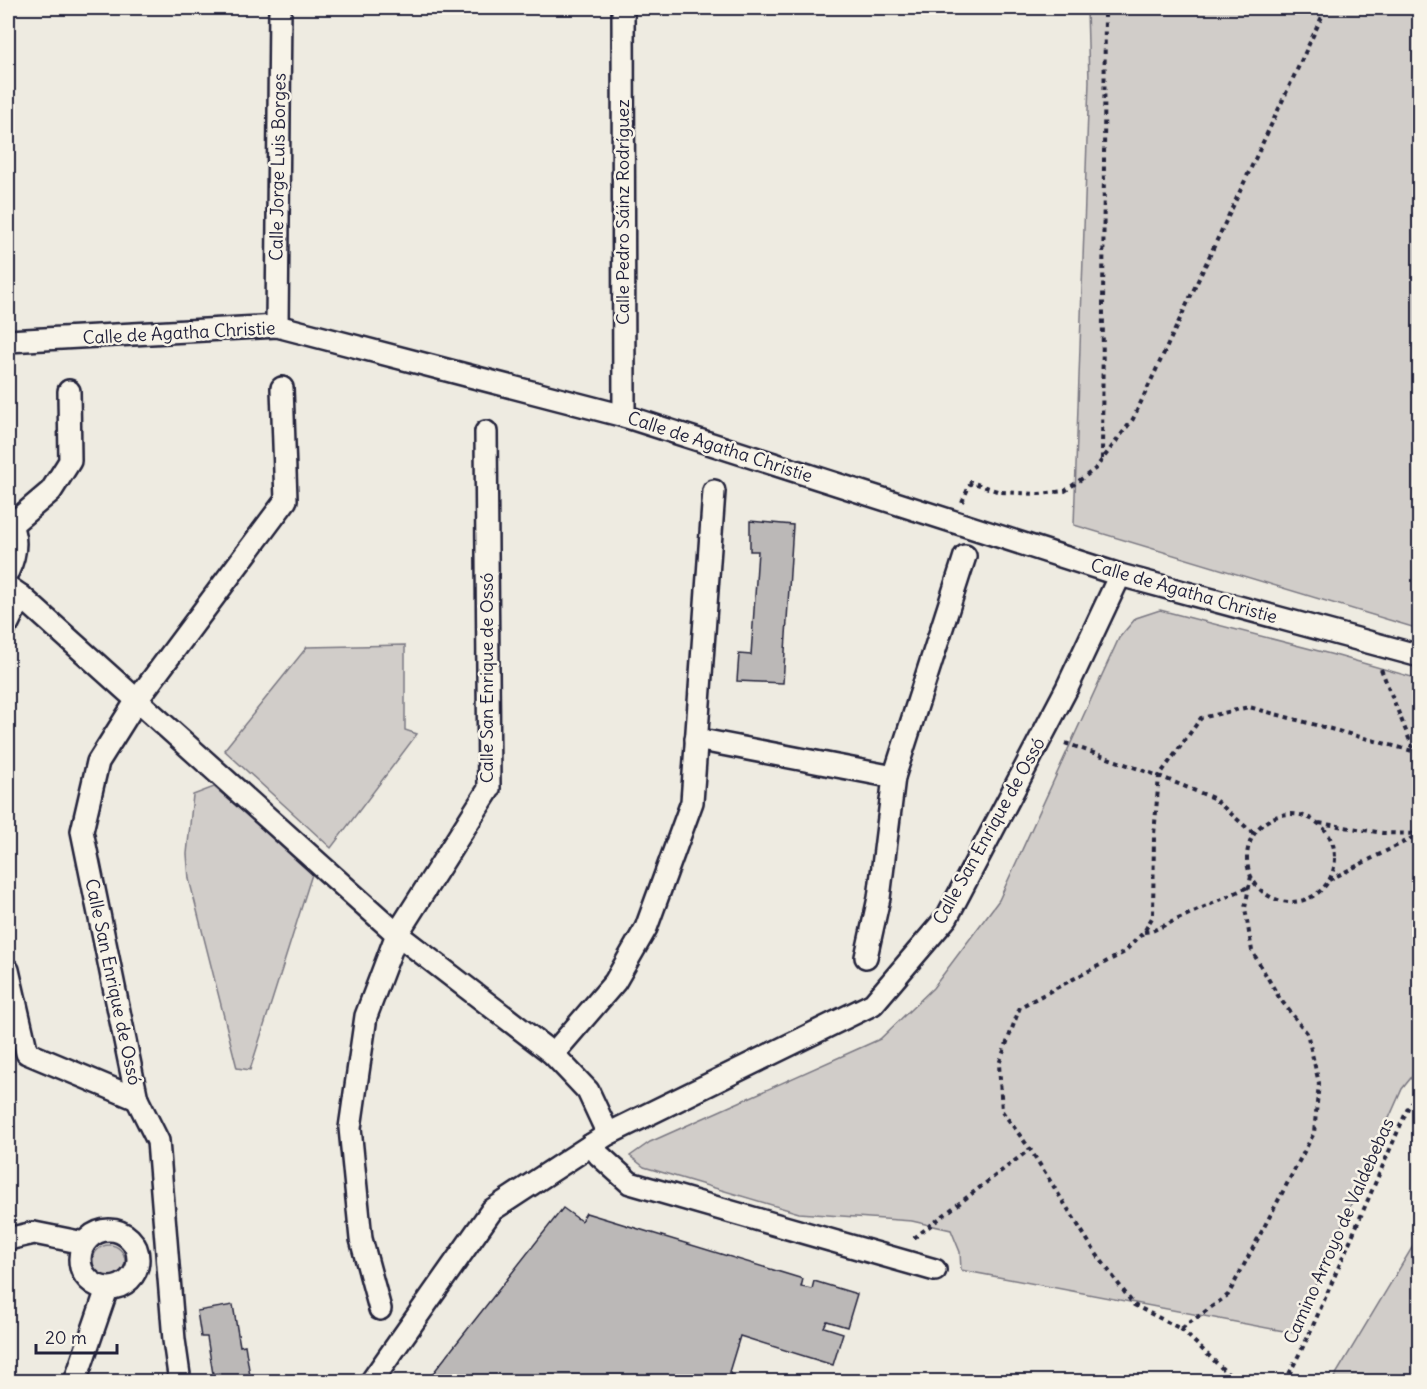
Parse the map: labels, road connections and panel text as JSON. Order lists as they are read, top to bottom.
{
  "streets": {
    "street": [
      "Calle Jorge Luis Borges",
      "Calle Pedro Sáinz Rodríguez",
      "Calle de Agatha Christie",
      "Calle San Enrique de Ossó"
    ],
    "path": ["Camino Arroyo de Valdebebas"]
  },
  "crossings": [
    ["Calle Jorge Luis Borges", "Calle de Agatha Christie"],
    ["Calle Pedro Sáinz Rodríguez", "Calle de Agatha Christie"],
    ["Calle de Agatha Christie", "Calle San Enrique de Ossó"]
  ],
  "scale_bar": "20 m"
}
